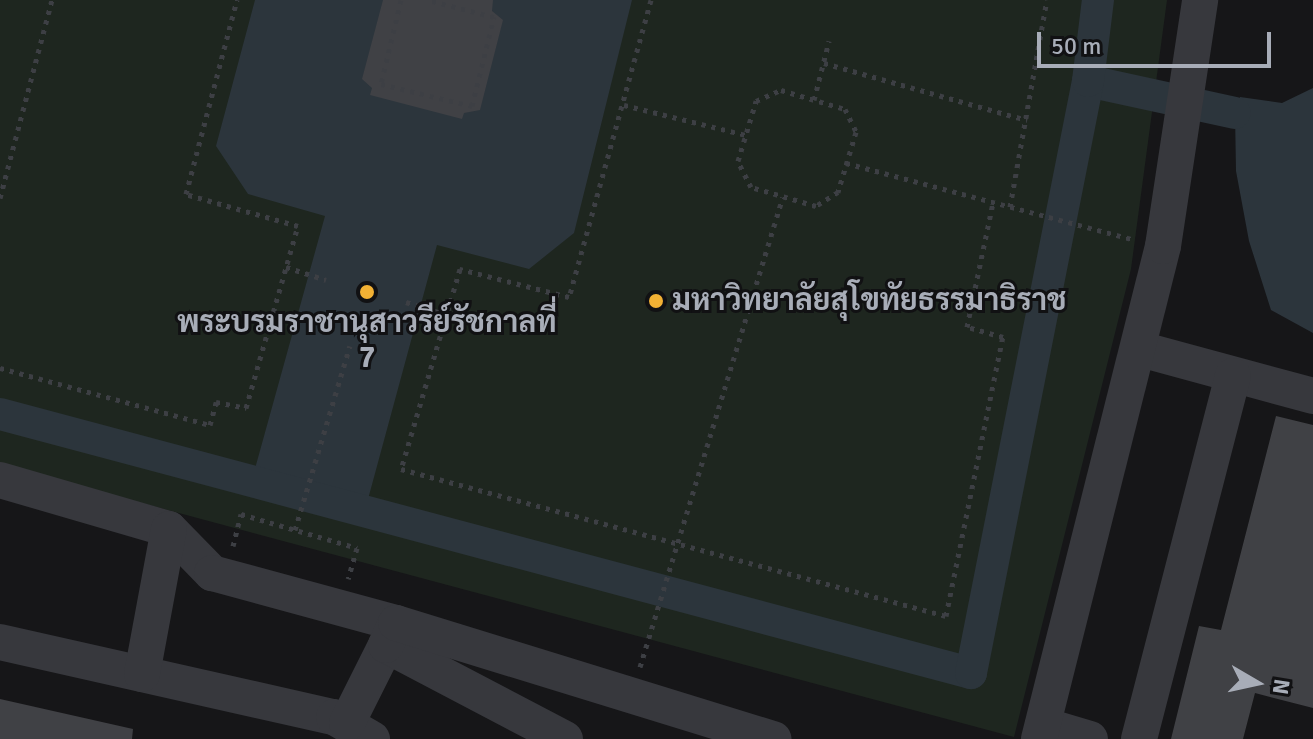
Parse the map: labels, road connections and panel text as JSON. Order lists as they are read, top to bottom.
{
  "places": ["พระบรมราชานุสาวรีย์รัชกาลที่ 7", "มหาวิทยาลัยสุโขทัยธรรมาธิราช"],
  "scale_bar": "50 m",
  "north": "right"
}
